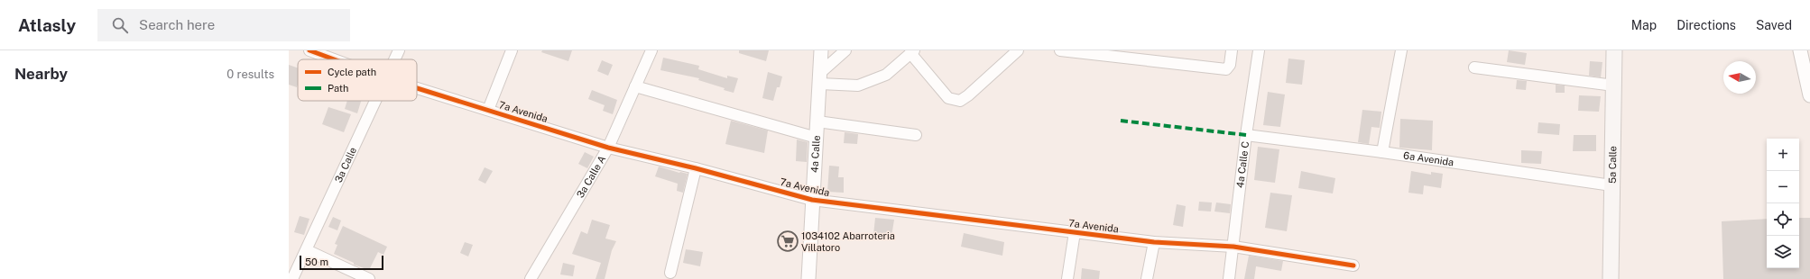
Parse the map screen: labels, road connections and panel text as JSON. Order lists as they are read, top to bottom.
{
  "streets": {
    "main road": ["5a Calle"],
    "street": [
      "7a Avenida",
      "4a Calle",
      "6a Avenida",
      "3a Calle",
      "4a Calle C",
      "3a Calle A"
    ]
  },
  "crossings": [
    ["7a Avenida", "4a Calle"],
    ["7a Avenida", "4a Calle C"],
    ["7a Avenida", "3a Calle A"],
    ["6a Avenida", "4a Calle C"],
    ["6a Avenida", "5a Calle"]
  ],
  "places": {
    "supermarket": ["1034102 Abarroteria Villatoro"]
  },
  "legend": ["Cycle path", "Path"],
  "scale_bar": "50 m",
  "north": "left",
  "page": {
    "header": "Atlasly",
    "search": "Search here",
    "nav": ["Map", "Directions", "Saved"],
    "heading": ["Nearby", "0 results"],
    "map_buttons": ["+", "−"],
    "scale": "50 m"
  }
}
